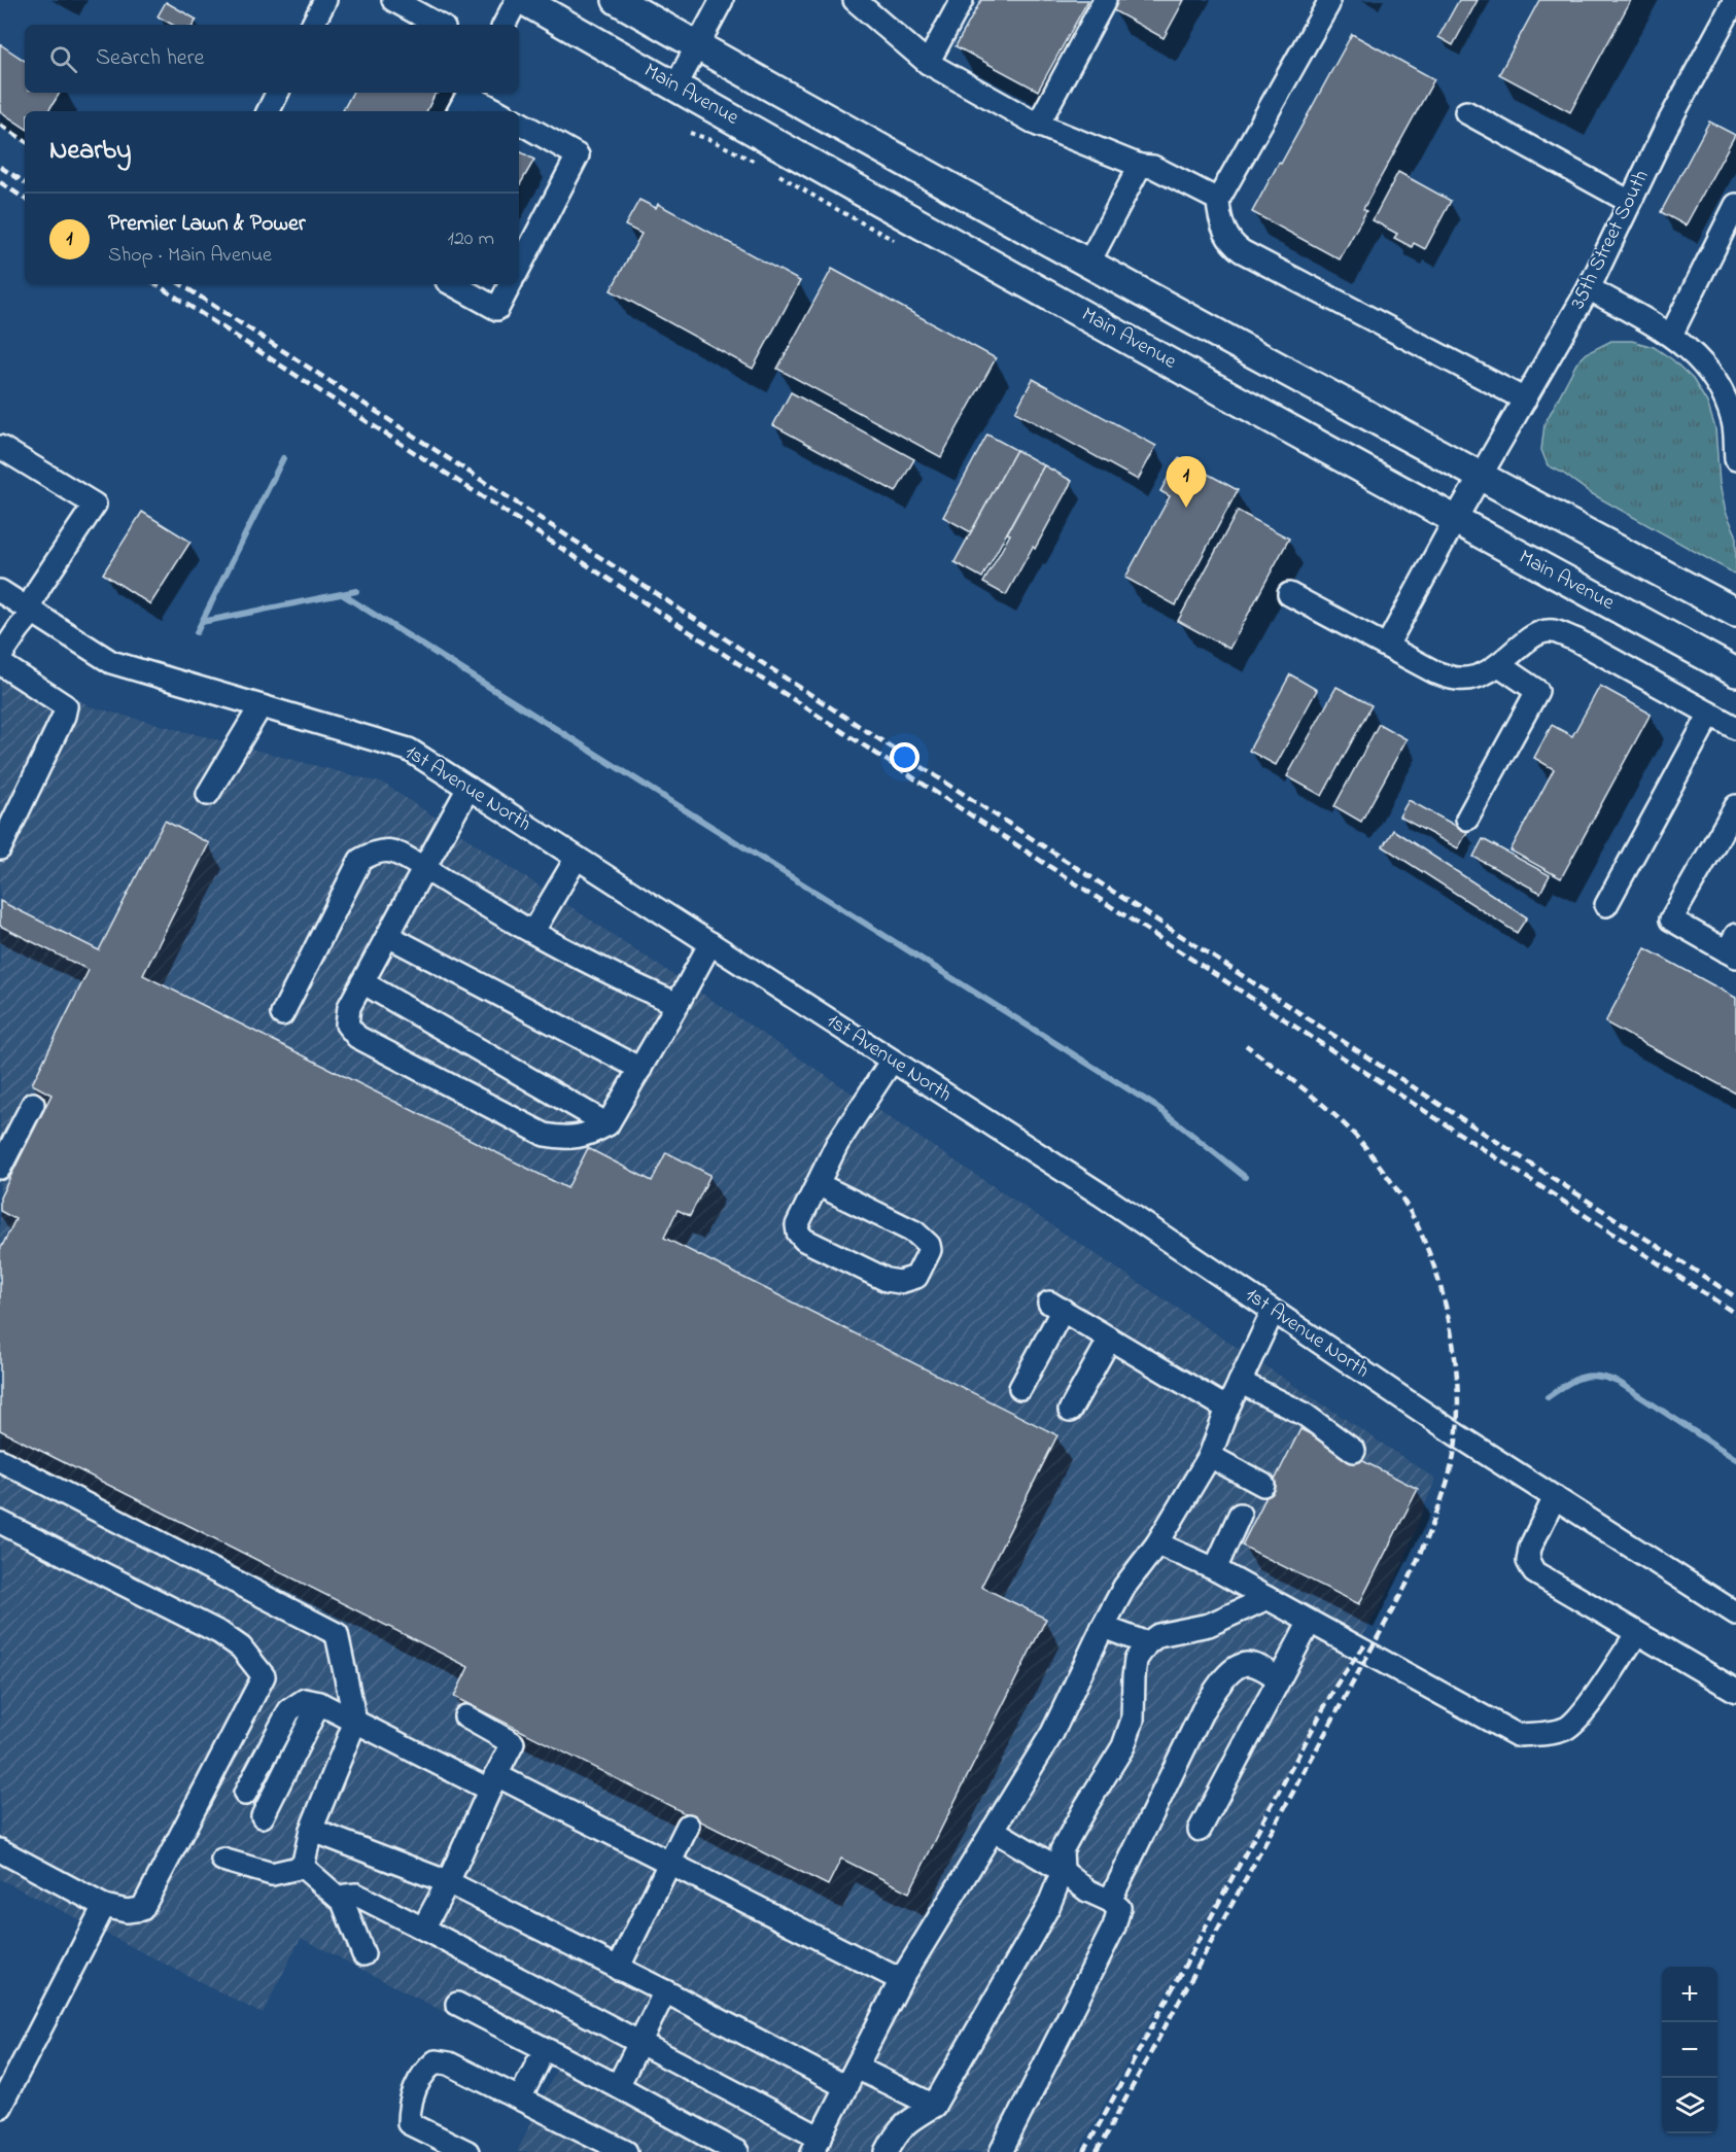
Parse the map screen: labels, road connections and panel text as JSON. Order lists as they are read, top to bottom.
{
  "streets": {
    "main road": ["Main Avenue"],
    "street": ["35th Street South", "1st Avenue North"]
  },
  "crossings": [
    ["Main Avenue", "35th Street South"]
  ],
  "page": {
    "search": "Search here",
    "heading": "Nearby",
    "list": [
      {
        "mark": "1",
        "name": "Premier Lawn & Power",
        "note": "Shop · Main Avenue",
        "value": "120 m"
      }
    ],
    "pins": "1",
    "map_buttons": ["+", "−"]
  }
}
